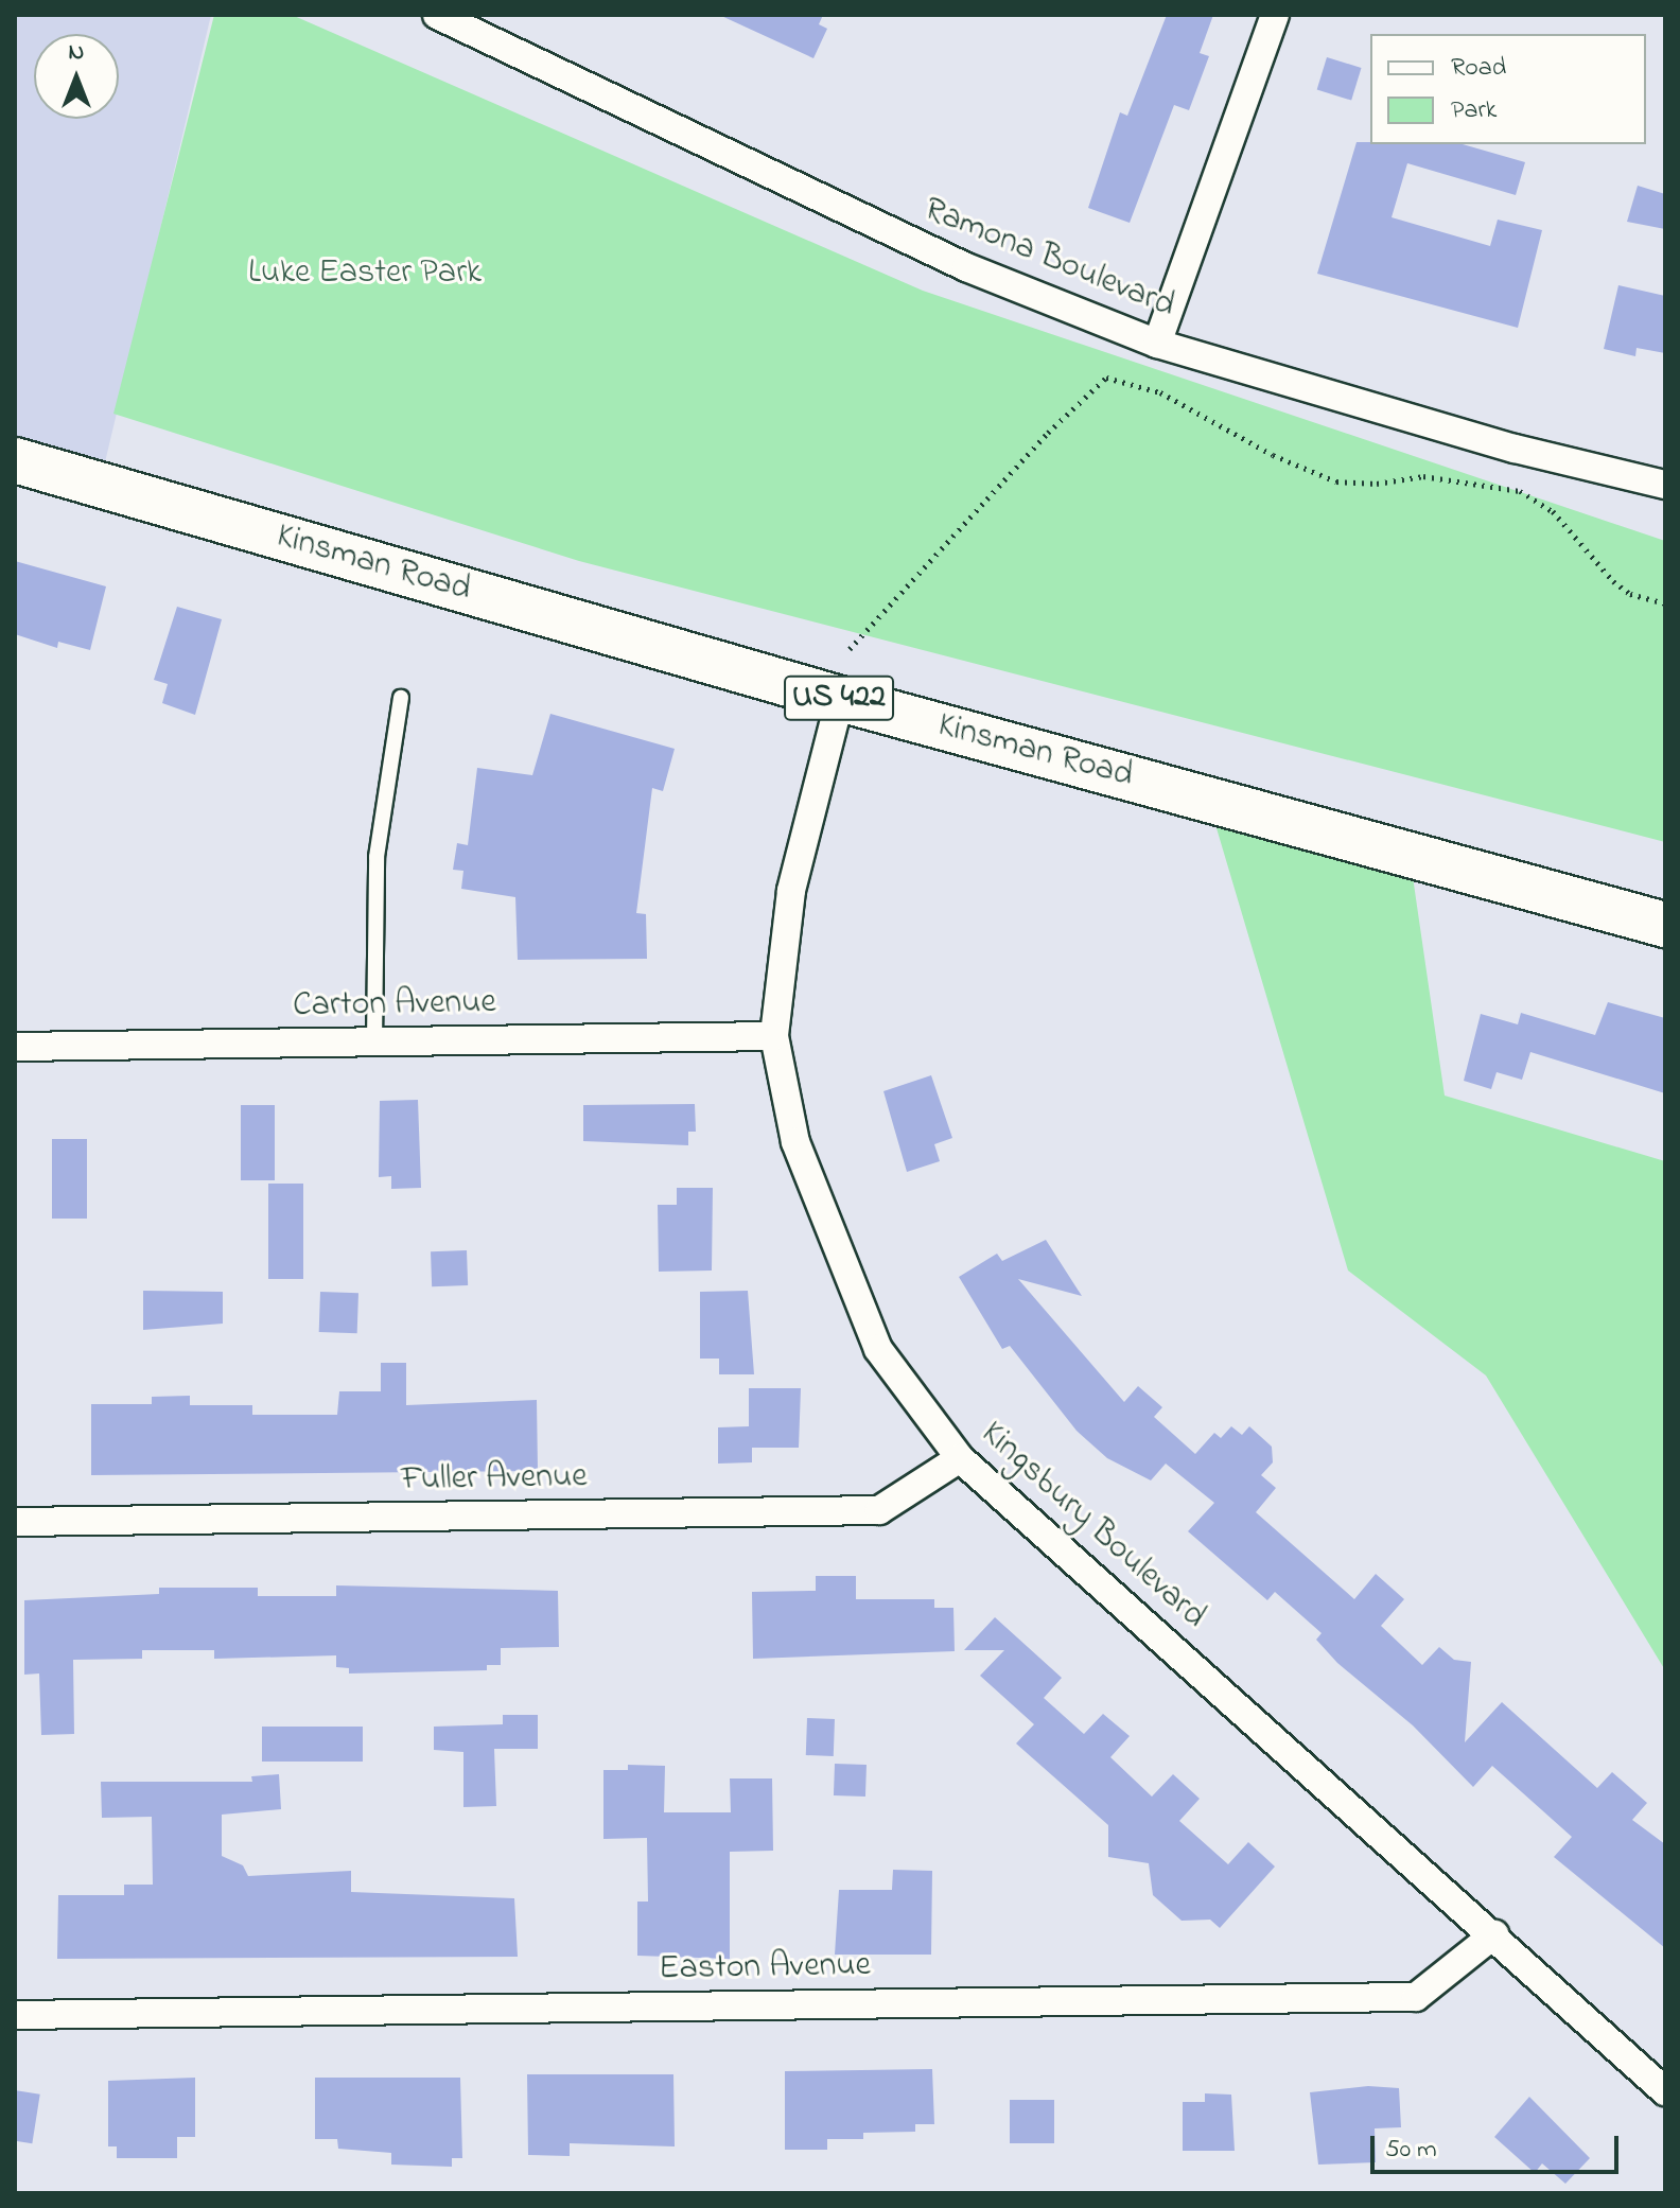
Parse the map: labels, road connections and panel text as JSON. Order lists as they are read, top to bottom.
{
  "streets": {
    "main road": ["Kinsman Road", "US 422"],
    "street": [
      "Ramona Boulevard",
      "Carton Avenue",
      "Fuller Avenue",
      "Kingsbury Boulevard",
      "Easton Avenue"
    ]
  },
  "crossings": [
    ["Kinsman Road", "Kingsbury Boulevard"],
    ["Carton Avenue", "Kingsbury Boulevard"],
    ["Fuller Avenue", "Kingsbury Boulevard"],
    ["Kingsbury Boulevard", "Easton Avenue"]
  ],
  "parks": ["Luke Easter Park"],
  "legend": ["Road", "Park"],
  "scale_bar": "50 m",
  "north": "top"
}
